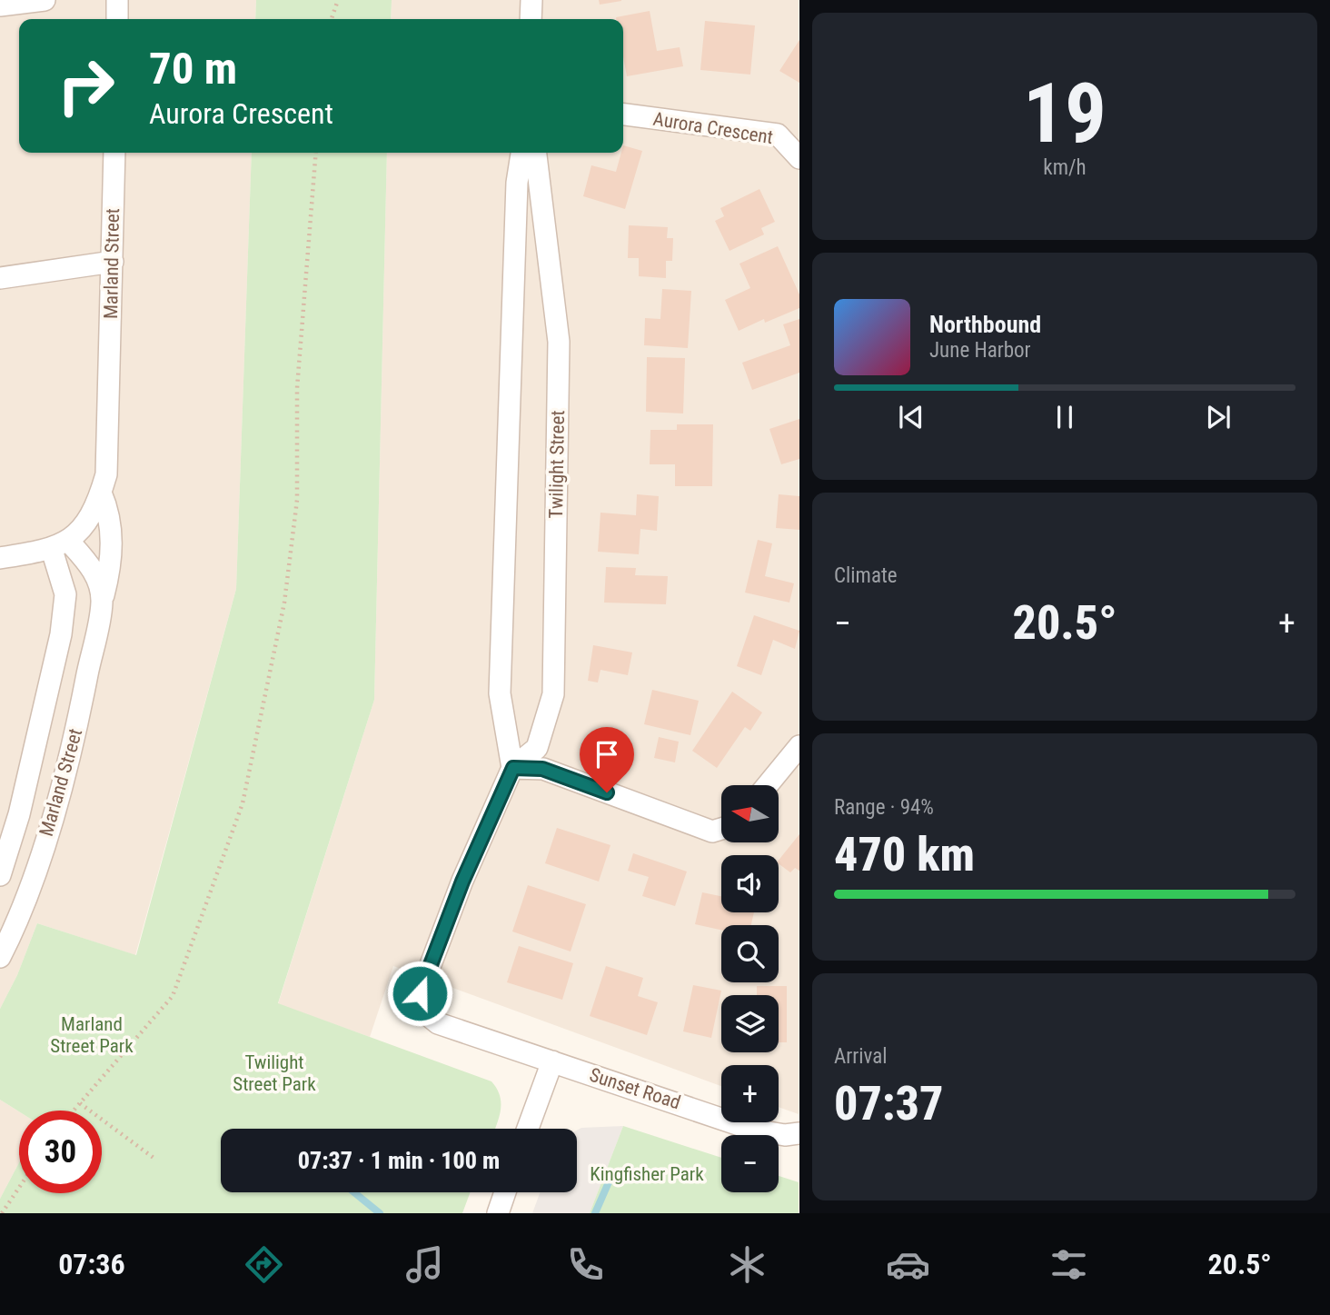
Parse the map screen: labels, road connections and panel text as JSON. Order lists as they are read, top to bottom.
{
  "streets": {
    "street": [
      "Aurora Crescent",
      "Marland Street",
      "Twilight Street",
      "Sunset Road"
    ]
  },
  "crossings": [
    ["Twilight Street", "Sunset Road"]
  ],
  "parks": ["Marland Street Park", "Twilight Street Park", "Kingfisher Park"],
  "north": "left",
  "page": {
    "tile": [
      ["19", "km/h"],
      "Climate",
      ["Range · 94%", "470 km"],
      ["Arrival", "07:37"]
    ],
    "turn": ["70 m", "Aurora Crescent"],
    "song": ["Northbound", "June Harbor"],
    "heat": ["−", "20.5°", "+"],
    "map_buttons": ["+", "−"],
    "limit": "30",
    "trip": "07:37 · 1 min · 100 m",
    "tabs": ["07:36", "20.5°"]
  }
}
